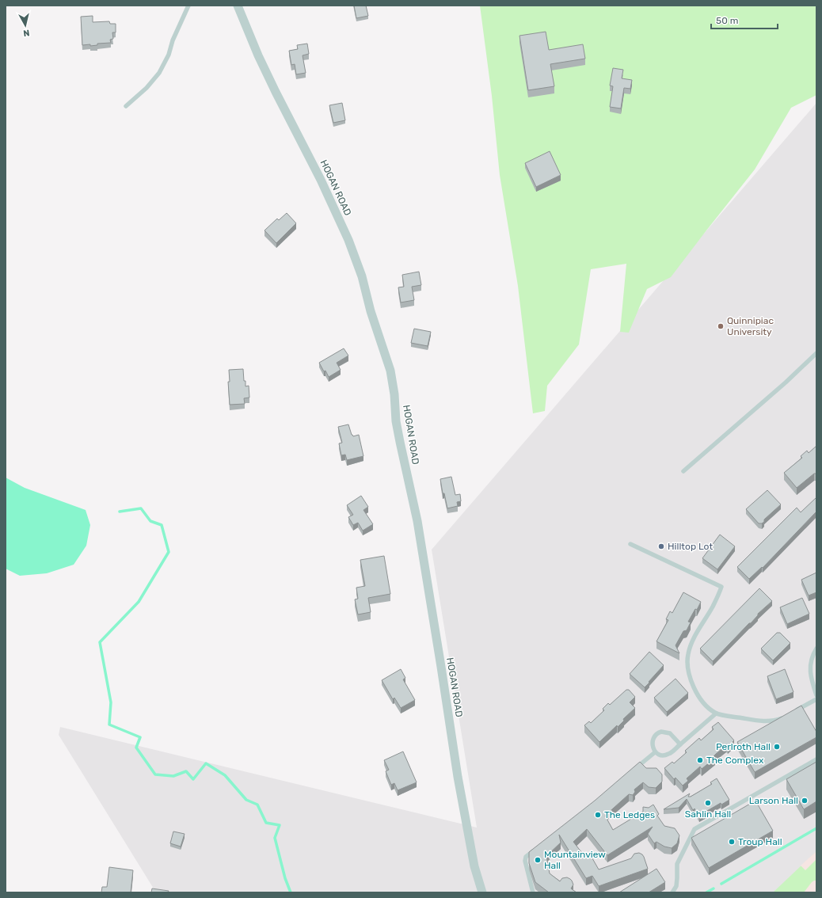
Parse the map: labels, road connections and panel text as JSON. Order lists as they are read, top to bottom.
{
  "streets": {
    "street": ["HOGAN ROAD"]
  },
  "places": [
    "Quinnipiac University",
    "Hilltop Lot",
    "Perlroth Hall",
    "The Complex",
    "Larson Hall",
    "Sahlin Hall",
    "The Ledges",
    "Troup Hall",
    "Mountainview Hall"
  ],
  "scale_bar": "50 m",
  "north": "bottom"
}
